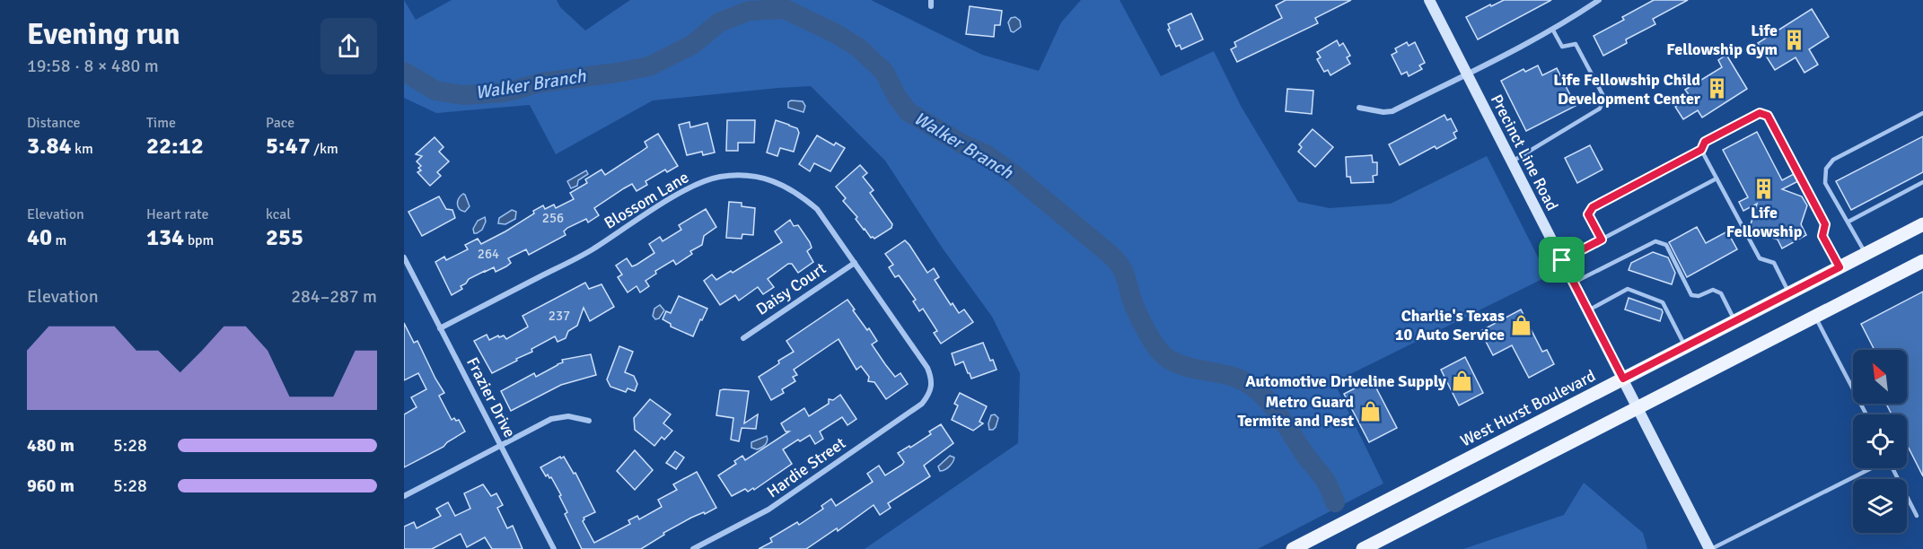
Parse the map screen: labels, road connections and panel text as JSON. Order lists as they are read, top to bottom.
{
  "streets": {
    "main road": ["Precinct Line Road", "West Hurst Boulevard"],
    "street": [
      "Blossom Lane",
      "Daisy Court",
      "Frazier Drive",
      "Hardie Street"
    ]
  },
  "crossings": [
    ["Precinct Line Road", "West Hurst Boulevard"],
    ["Blossom Lane", "Daisy Court"],
    ["Blossom Lane", "Frazier Drive"],
    ["Blossom Lane", "Hardie Street"]
  ],
  "water": ["Walker Branch"],
  "places": {
    "building": ["Life Fellowship Gym", "Life Fellowship Child Development Center", "Life Fellowship"],
    "shop": ["Charlie's Texas 10 Auto Service", "Automotive Driveline Supply", "Metro Guard Termite and Pest"]
  },
  "house_numbers": ["256", "264", "237"],
  "north": "top left",
  "page": {
    "heading": ["Evening run", "19:58 · 8 × 480 m"],
    "stats": [
      ["Distance", "3.84 km"],
      ["Time", "22:12"],
      ["Pace", "5:47 /km"],
      ["Elevation", "40 m"],
      ["Heart rate", "134 bpm"],
      ["kcal", "255"]
    ],
    "chart": ["Elevation", "284–287 m"],
    "list": [
      {
        "name": "480 m",
        "note": "5:28"
      },
      {
        "name": "960 m",
        "note": "5:28"
      }
    ]
  }
}
